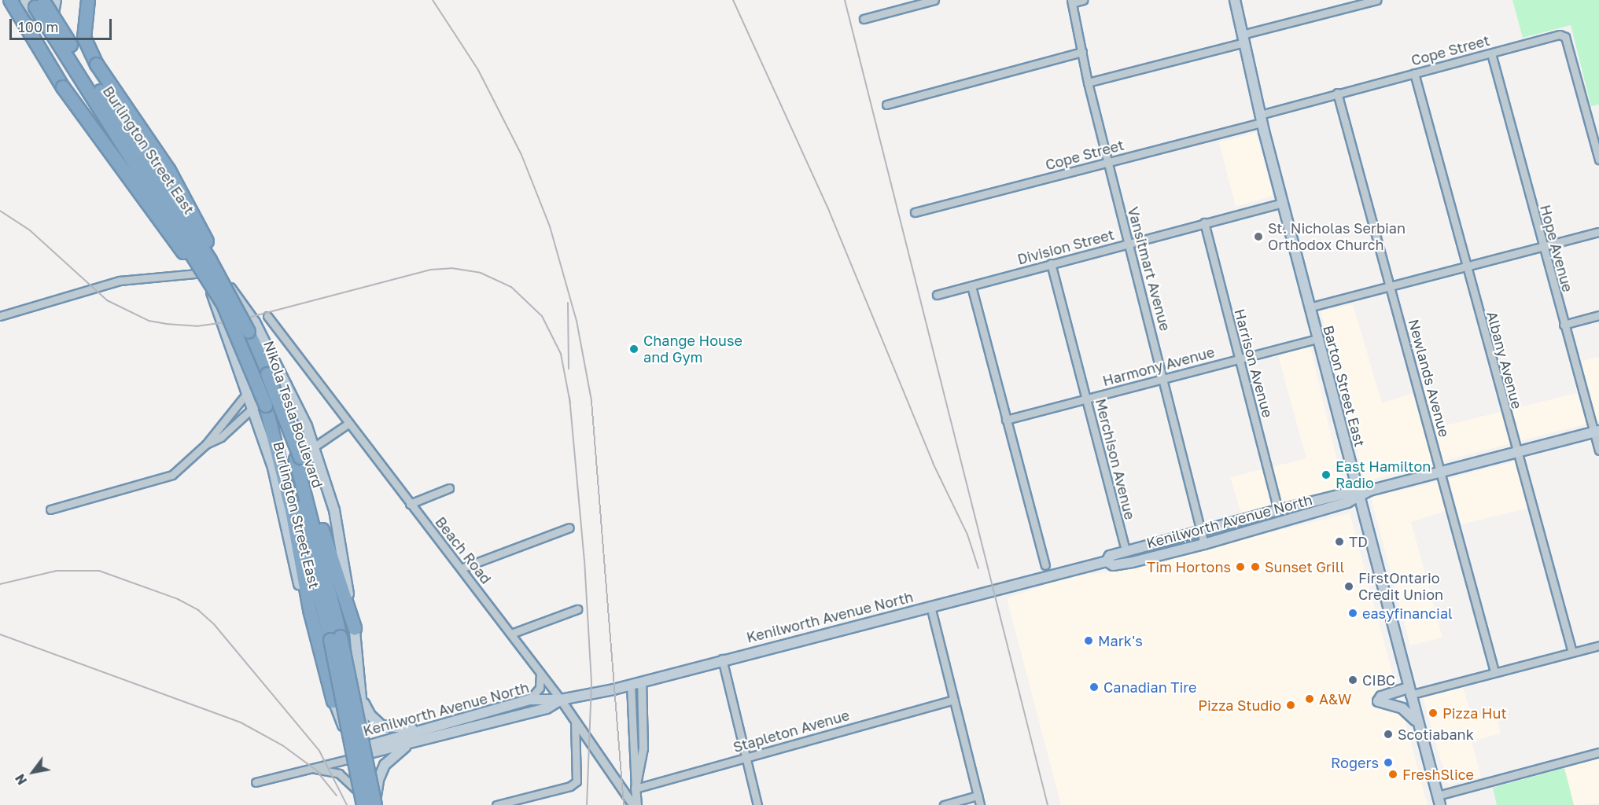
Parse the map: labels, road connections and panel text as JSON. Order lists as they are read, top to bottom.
{
  "streets": {
    "highway": ["Nikola Tesla Boulevard"],
    "main road": ["Burlington Street East", "Barton Street East", "Kenilworth Avenue North"],
    "street": [
      "Cope Street",
      "Division Street",
      "Hope Avenue",
      "Vansitmart Avenue",
      "Albany Avenue",
      "Harrison Avenue",
      "Harmony Avenue",
      "Newlands Avenue",
      "Merchison Avenue",
      "Beach Road",
      "Stapleton Avenue"
    ]
  },
  "crossings": [
    ["Cope Street", "Hope Avenue"],
    ["Cope Street", "Vansitmart Avenue"],
    ["Cope Street", "Albany Avenue"],
    ["Cope Street", "Newlands Avenue"],
    ["Cope Street", "Barton Street East"],
    ["Burlington Street East", "Nikola Tesla Boulevard"],
    ["Burlington Street East", "Kenilworth Avenue North"],
    ["Division Street", "Vansitmart Avenue"],
    ["Division Street", "Harrison Avenue"],
    ["Division Street", "Barton Street East"],
    ["Division Street", "Merchison Avenue"],
    ["Hope Avenue", "Kenilworth Avenue North"],
    ["Vansitmart Avenue", "Harmony Avenue"],
    ["Vansitmart Avenue", "Kenilworth Avenue North"],
    ["Albany Avenue", "Kenilworth Avenue North"],
    ["Harrison Avenue", "Harmony Avenue"],
    ["Harrison Avenue", "Kenilworth Avenue North"],
    ["Harmony Avenue", "Barton Street East"],
    ["Harmony Avenue", "Merchison Avenue"],
    ["Newlands Avenue", "Kenilworth Avenue North"],
    ["Barton Street East", "Kenilworth Avenue North"],
    ["Merchison Avenue", "Kenilworth Avenue North"],
    ["Kenilworth Avenue North", "Beach Road"]
  ],
  "places": [
    "St. Nicholas Serbian Orthodox Church",
    "Change House and Gym",
    "East Hamilton Radio",
    "TD",
    "Tim Hortons",
    "Sunset Grill",
    "FirstOntario Credit Union",
    "easyfinancial",
    "Mark's",
    "CIBC",
    "Canadian Tire",
    "A&W",
    "Pizza Studio",
    "Pizza Hut",
    "Scotiabank",
    "Rogers",
    "FreshSlice"
  ],
  "scale_bar": "100 m",
  "north": "bottom left"
}
